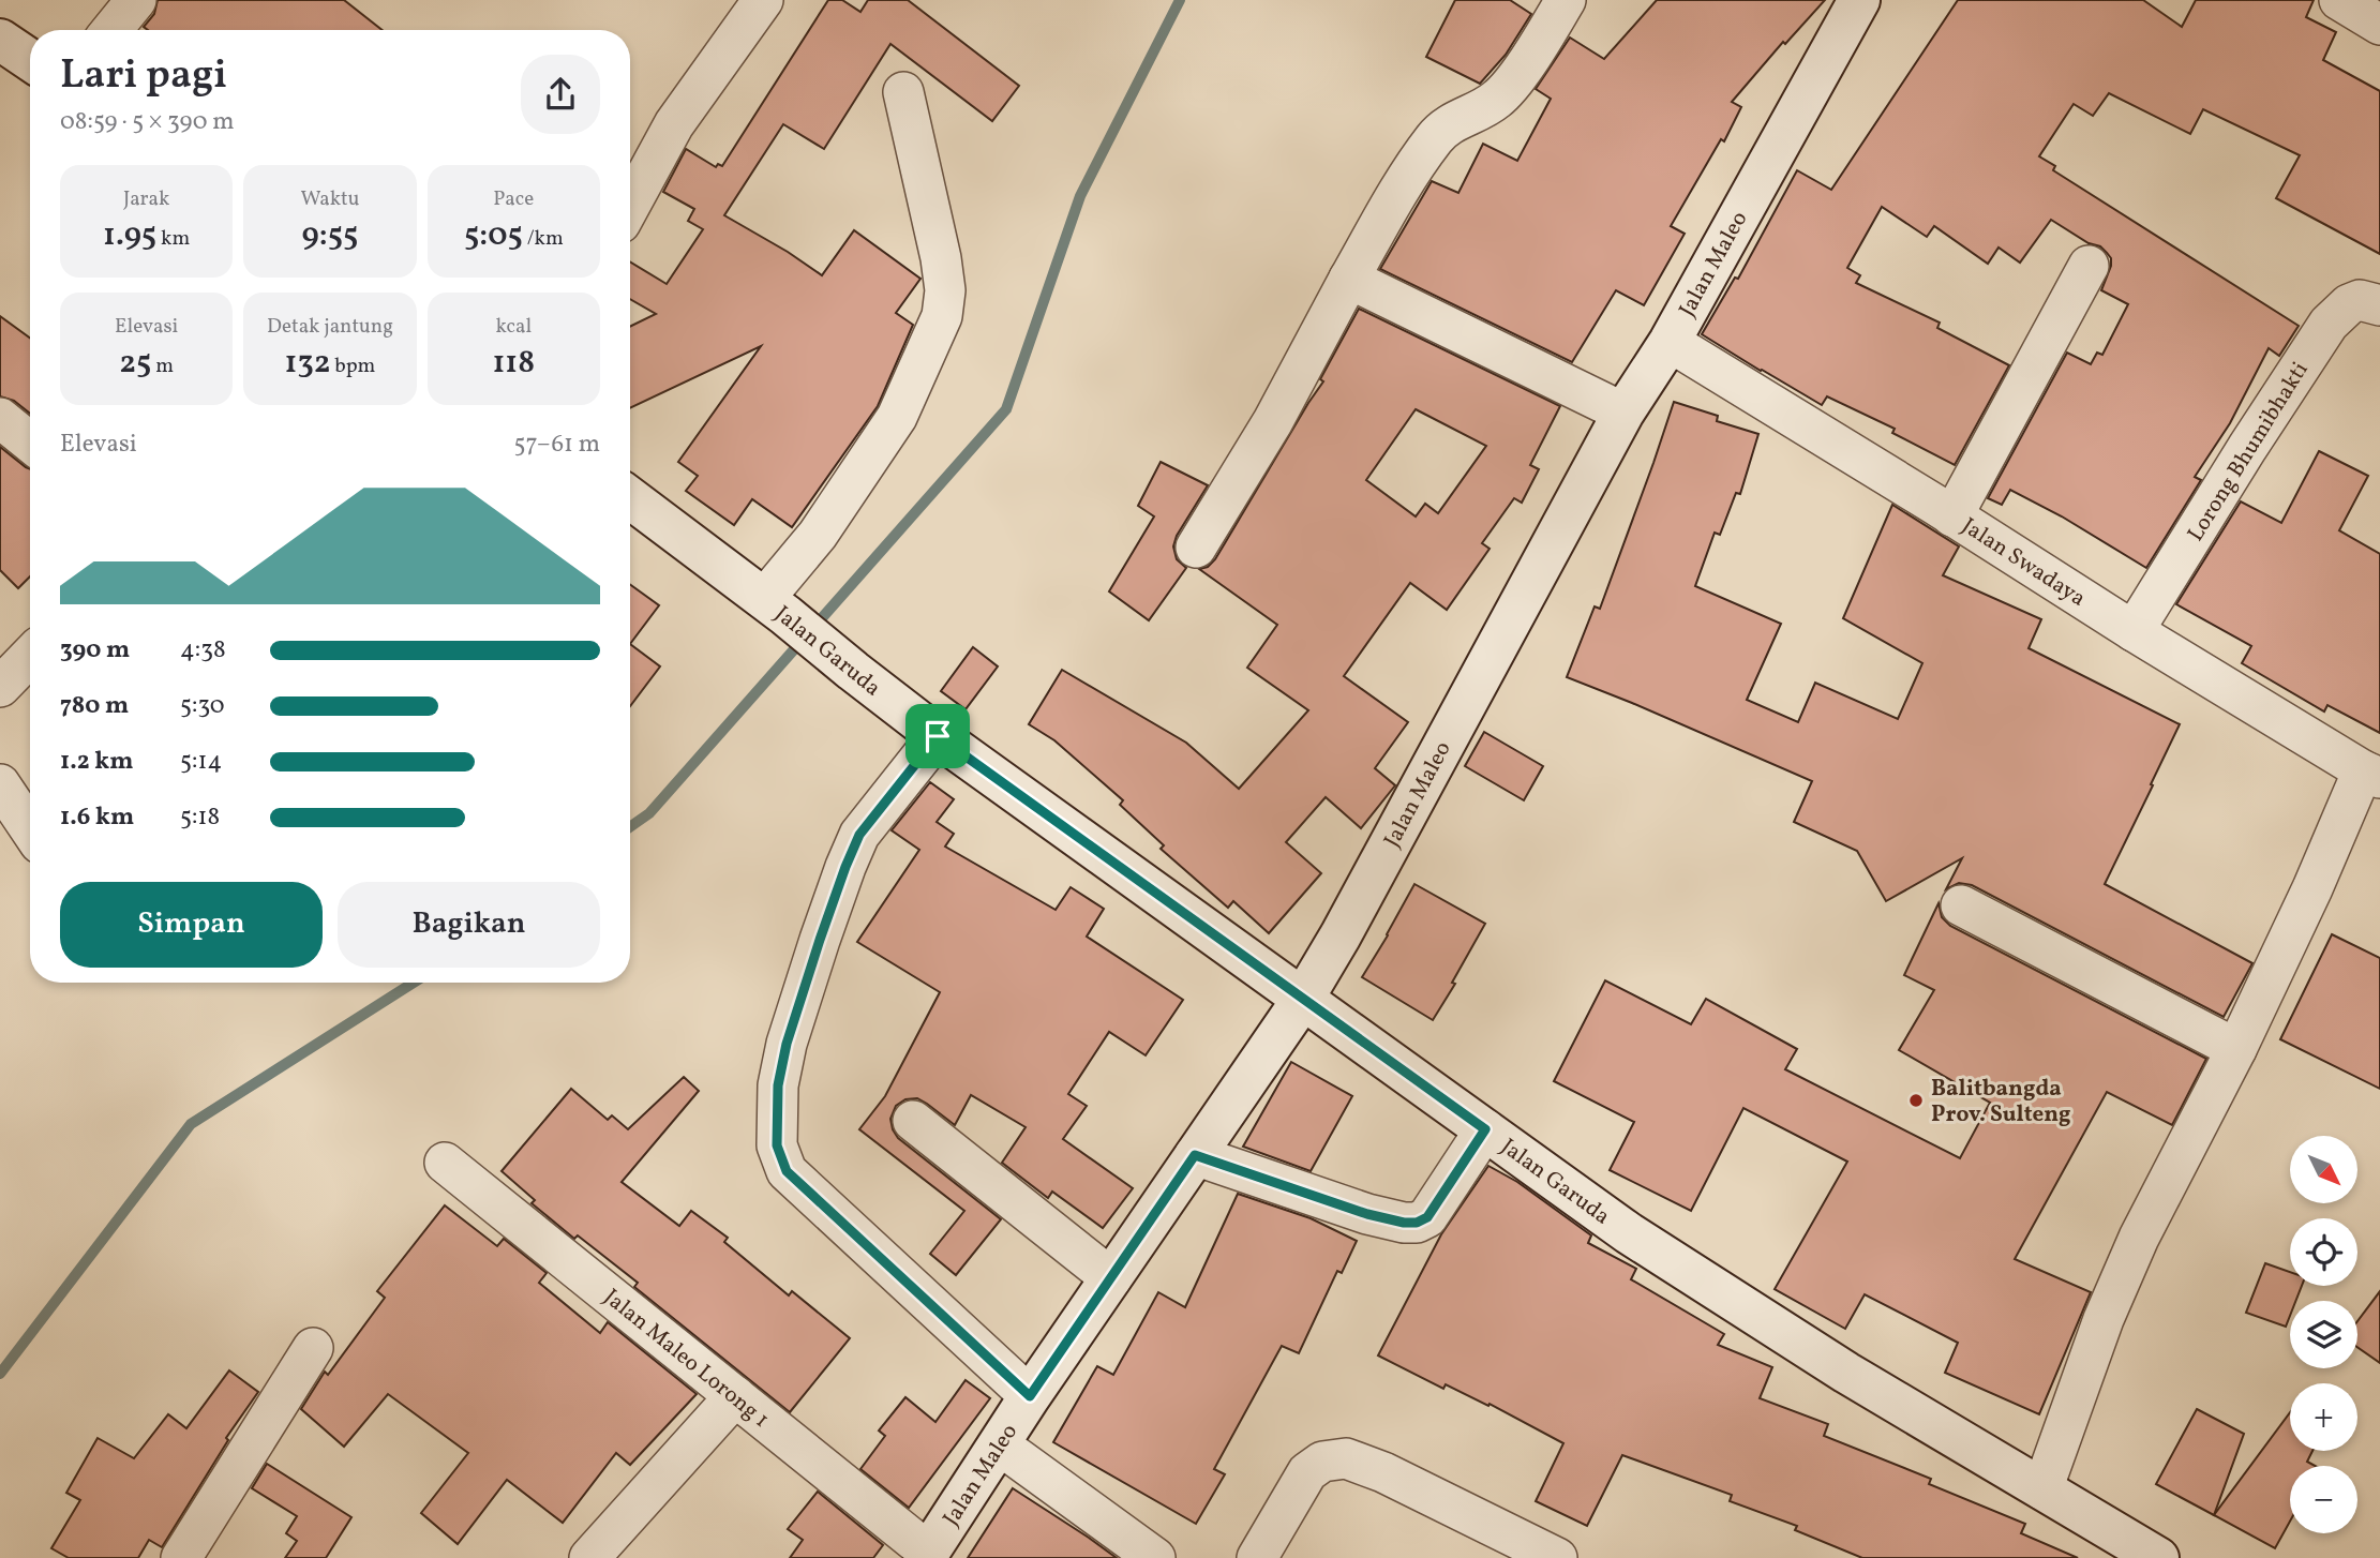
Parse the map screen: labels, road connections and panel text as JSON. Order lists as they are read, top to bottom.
{
  "streets": {
    "street": [
      "Jalan Maleo",
      "Lorong Bhumibhakti",
      "Jalan Swadaya",
      "Jalan Garuda",
      "Jalan Maleo Lorong 1"
    ]
  },
  "crossings": [
    ["Jalan Maleo", "Jalan Swadaya"],
    ["Jalan Maleo", "Jalan Garuda"],
    ["Jalan Maleo", "Jalan Maleo Lorong 1"],
    ["Lorong Bhumibhakti", "Jalan Swadaya"]
  ],
  "places": ["Balitbangda Prov. Sulteng"],
  "north": "bottom right",
  "page": {
    "heading": ["Lari pagi", "08:59 · 5 × 390 m"],
    "stats": [
      ["Jarak", "1.95 km"],
      ["Waktu", "9:55"],
      ["Pace", "5:05 /km"],
      ["Elevasi", "25 m"],
      ["Detak jantung", "132 bpm"],
      ["kcal", "118"]
    ],
    "chart": ["Elevasi", "57–61 m"],
    "list": [
      {
        "name": "390 m",
        "note": "4:38"
      },
      {
        "name": "780 m",
        "note": "5:30"
      },
      {
        "name": "1.2 km",
        "note": "5:14"
      },
      {
        "name": "1.6 km",
        "note": "5:18"
      }
    ],
    "buttons": ["Simpan", "Bagikan"],
    "map_buttons": ["+", "−"]
  }
}
